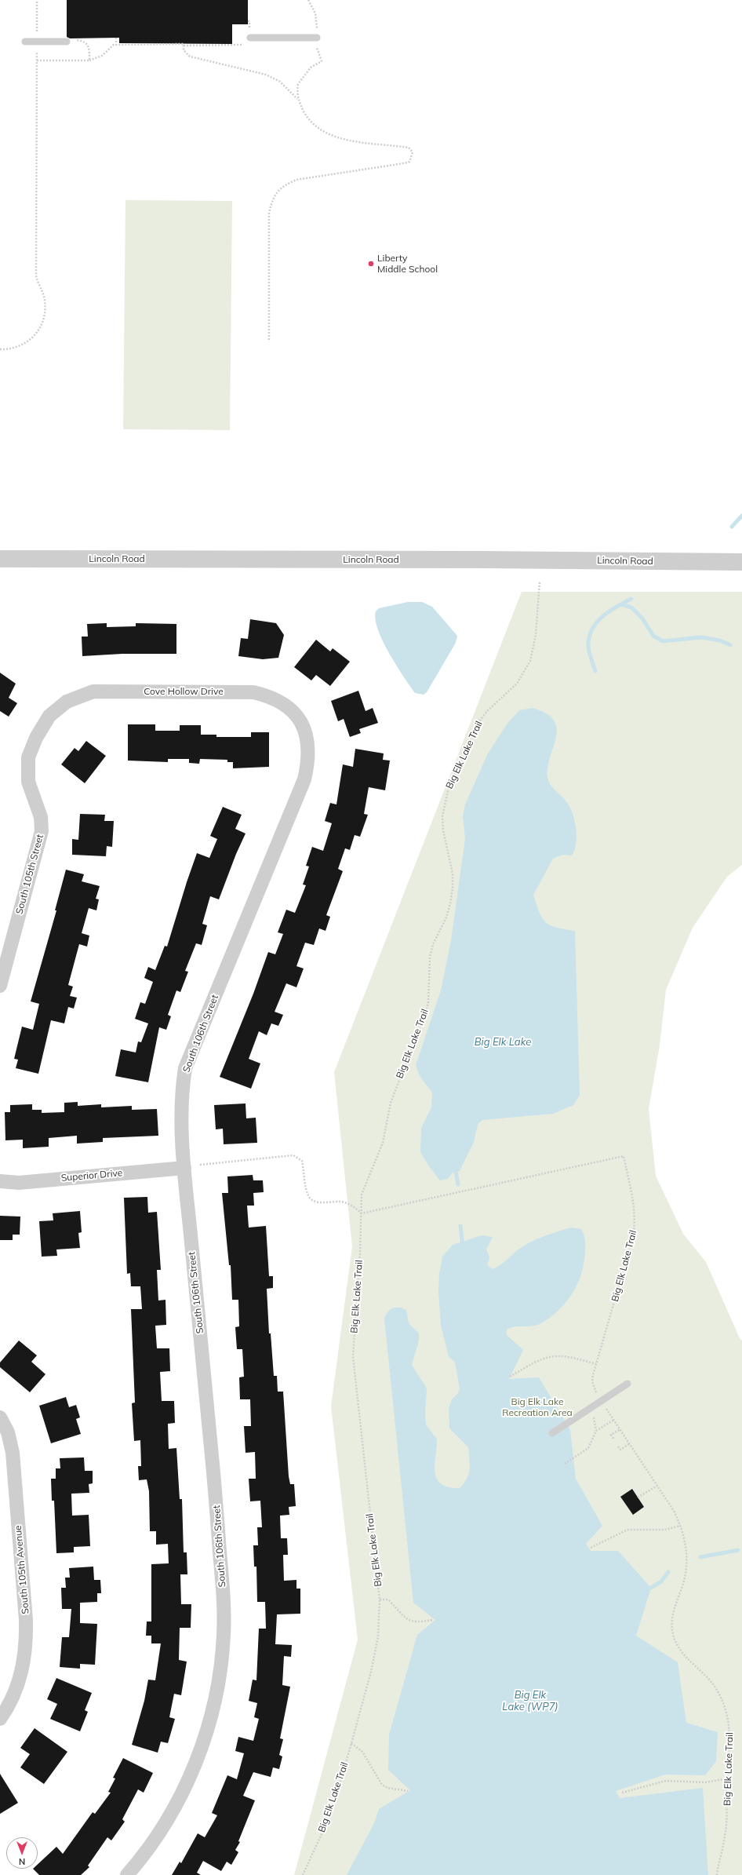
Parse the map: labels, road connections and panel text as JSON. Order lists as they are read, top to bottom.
{
  "streets": {
    "street": [
      "Lincoln Road",
      "Cove Hollow Drive",
      "South 105th Street",
      "South 106th Street",
      "Superior Drive",
      "South 105th Avenue"
    ],
    "path": ["Big Elk Lake Trail"]
  },
  "crossings": [
    ["Cove Hollow Drive", "South 105th Street"],
    ["Cove Hollow Drive", "South 106th Street"],
    ["South 106th Street", "Superior Drive"]
  ],
  "water": ["Big Elk Lake", "Big Elk Lake (WP7)"],
  "parks": ["Big Elk Lake Recreation Area"],
  "places": ["Liberty Middle School"],
  "north": "bottom"
}
